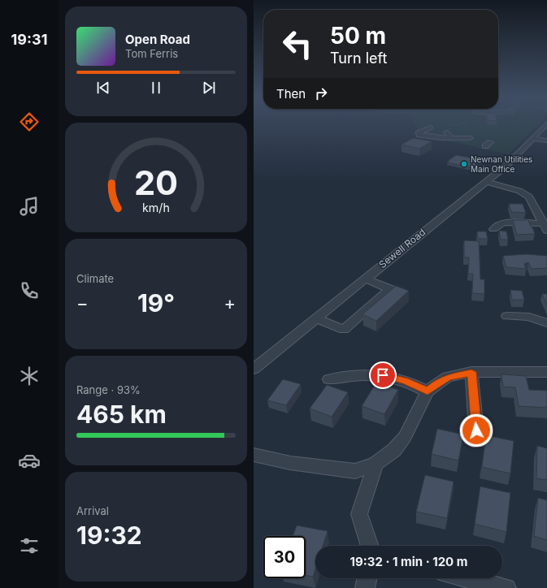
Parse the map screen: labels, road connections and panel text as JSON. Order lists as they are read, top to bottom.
{
  "streets": {
    "street": ["Sewell Road"]
  },
  "places": ["Newnan Utilities Main Office"],
  "page": {
    "tabs": "19:31",
    "turn": ["50 m", "Turn left"],
    "song": ["Open Road", "Tom Ferris"],
    "then": "Then",
    "tile": [
      "Climate",
      ["Range · 93%", "465 km"],
      ["Arrival", "19:32"]
    ],
    "heat": ["−", "19°", "+"],
    "limit": "30",
    "trip": "19:32 · 1 min · 120 m",
    "gauge": ["20", "km/h"]
  }
}
